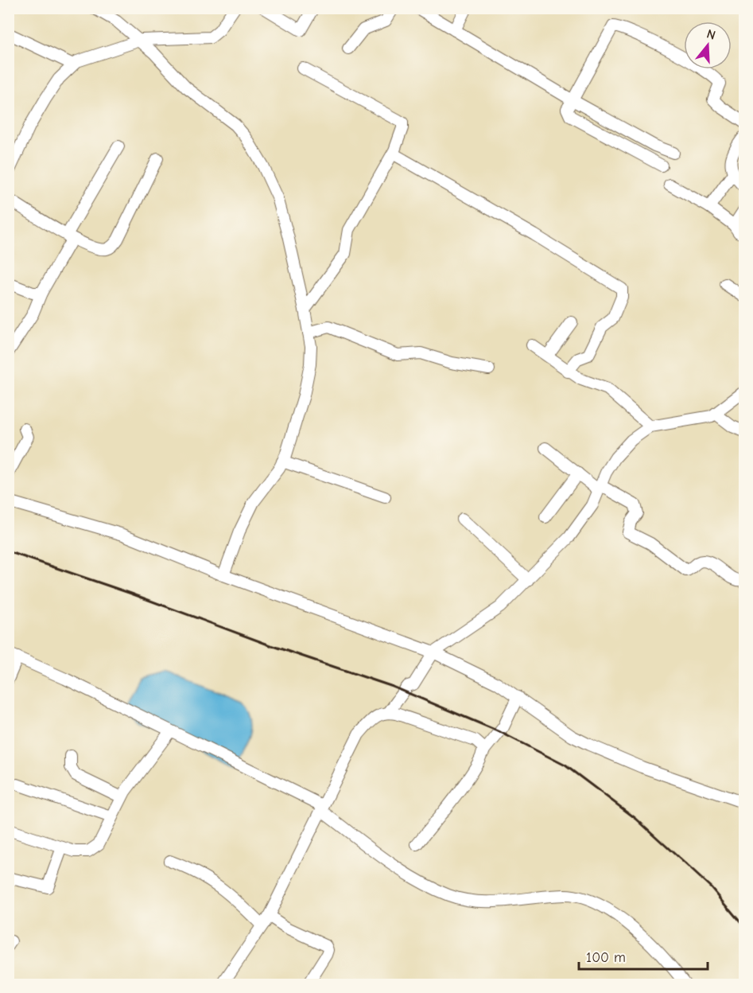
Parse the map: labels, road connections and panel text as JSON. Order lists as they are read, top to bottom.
{
  "scale_bar": "100 m",
  "north": "top"
}
